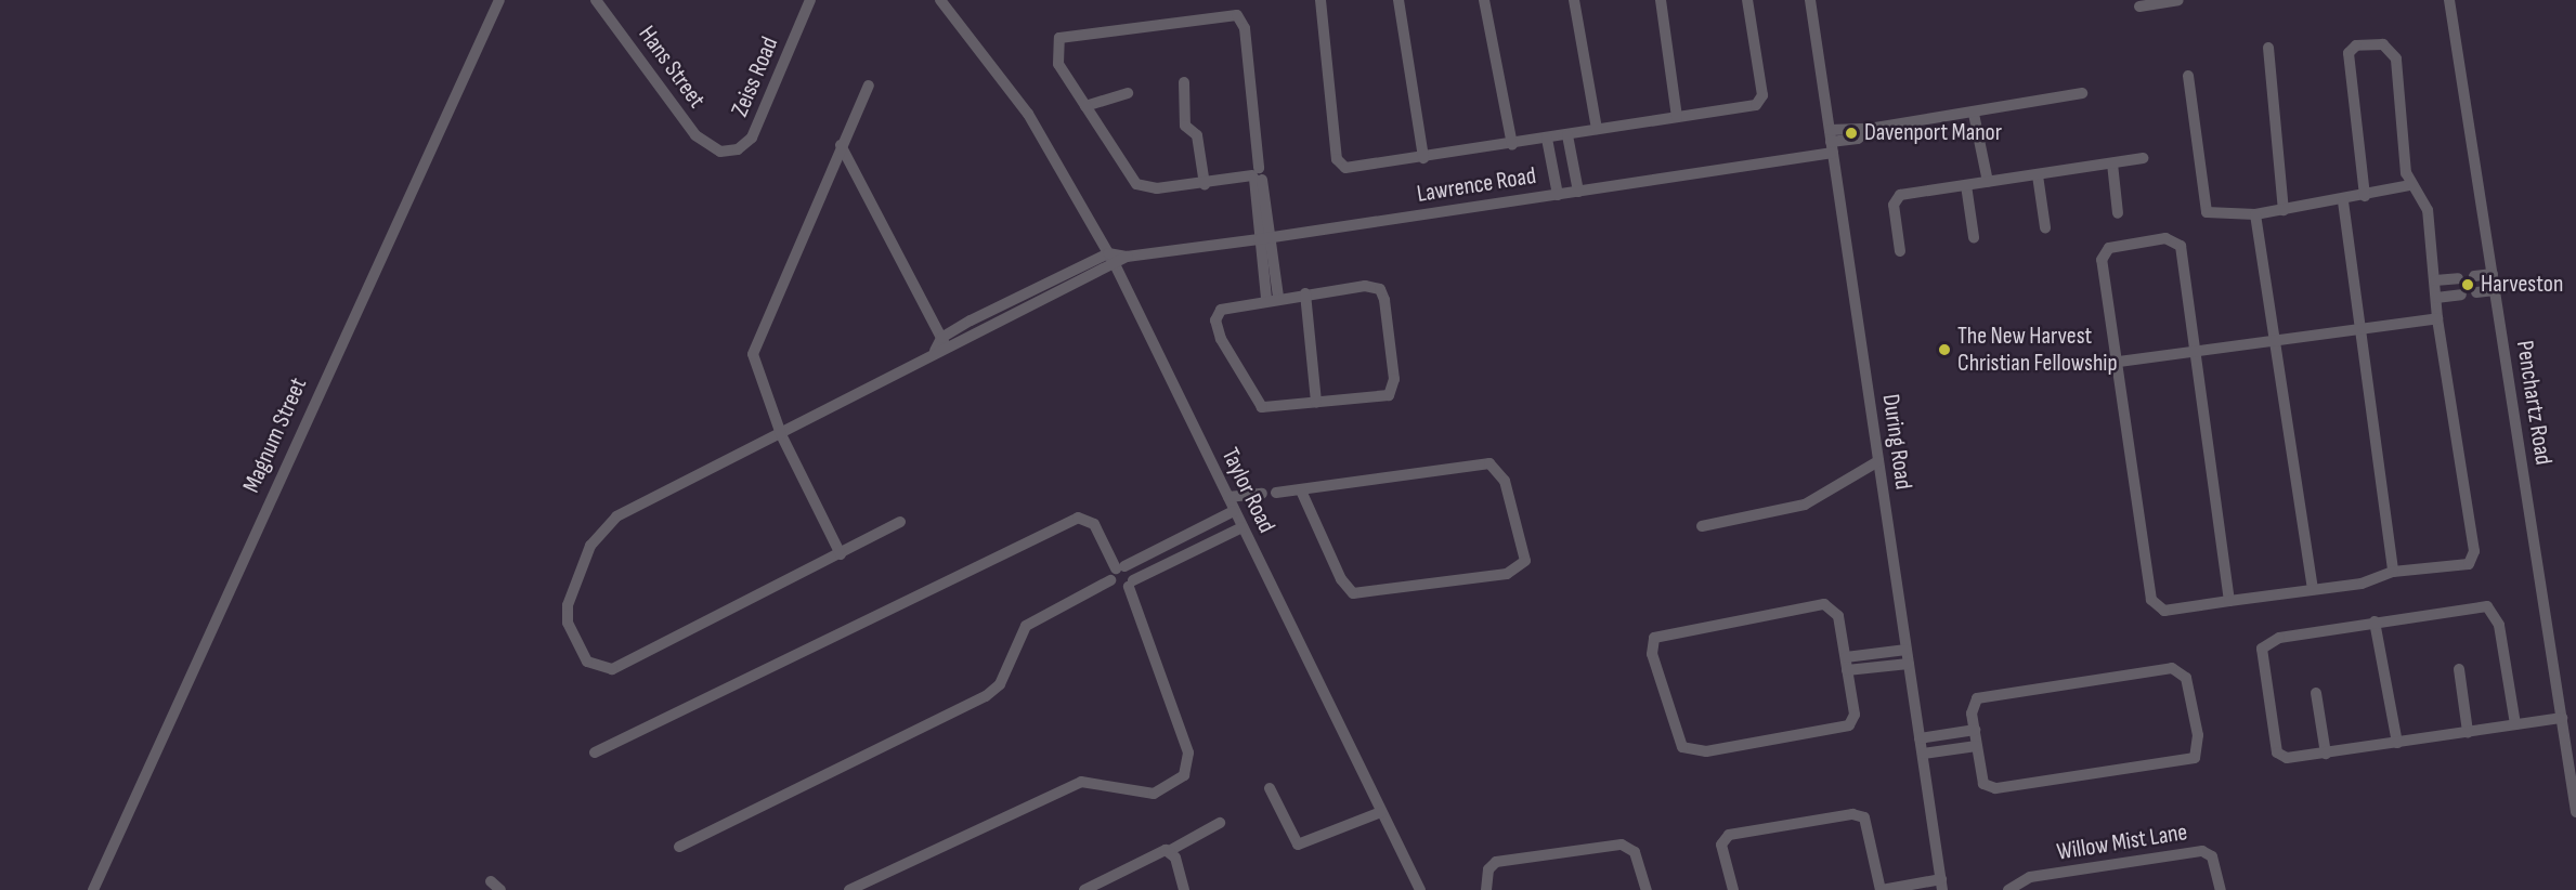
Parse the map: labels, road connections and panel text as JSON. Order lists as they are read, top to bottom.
{
  "streets": {
    "street": [
      "Hans Street",
      "Zeiss Road",
      "Lawrence Road",
      "Penchartz Road",
      "Magnum Street",
      "During Road",
      "Taylor Road",
      "Willow Mist Lane"
    ]
  },
  "crossings": [
    ["Hans Street", "Zeiss Road"],
    ["Lawrence Road", "During Road"],
    ["Lawrence Road", "Taylor Road"]
  ],
  "places": ["Davenport Manor", "Harveston", "The New Harvest Christian Fellowship"]
}
